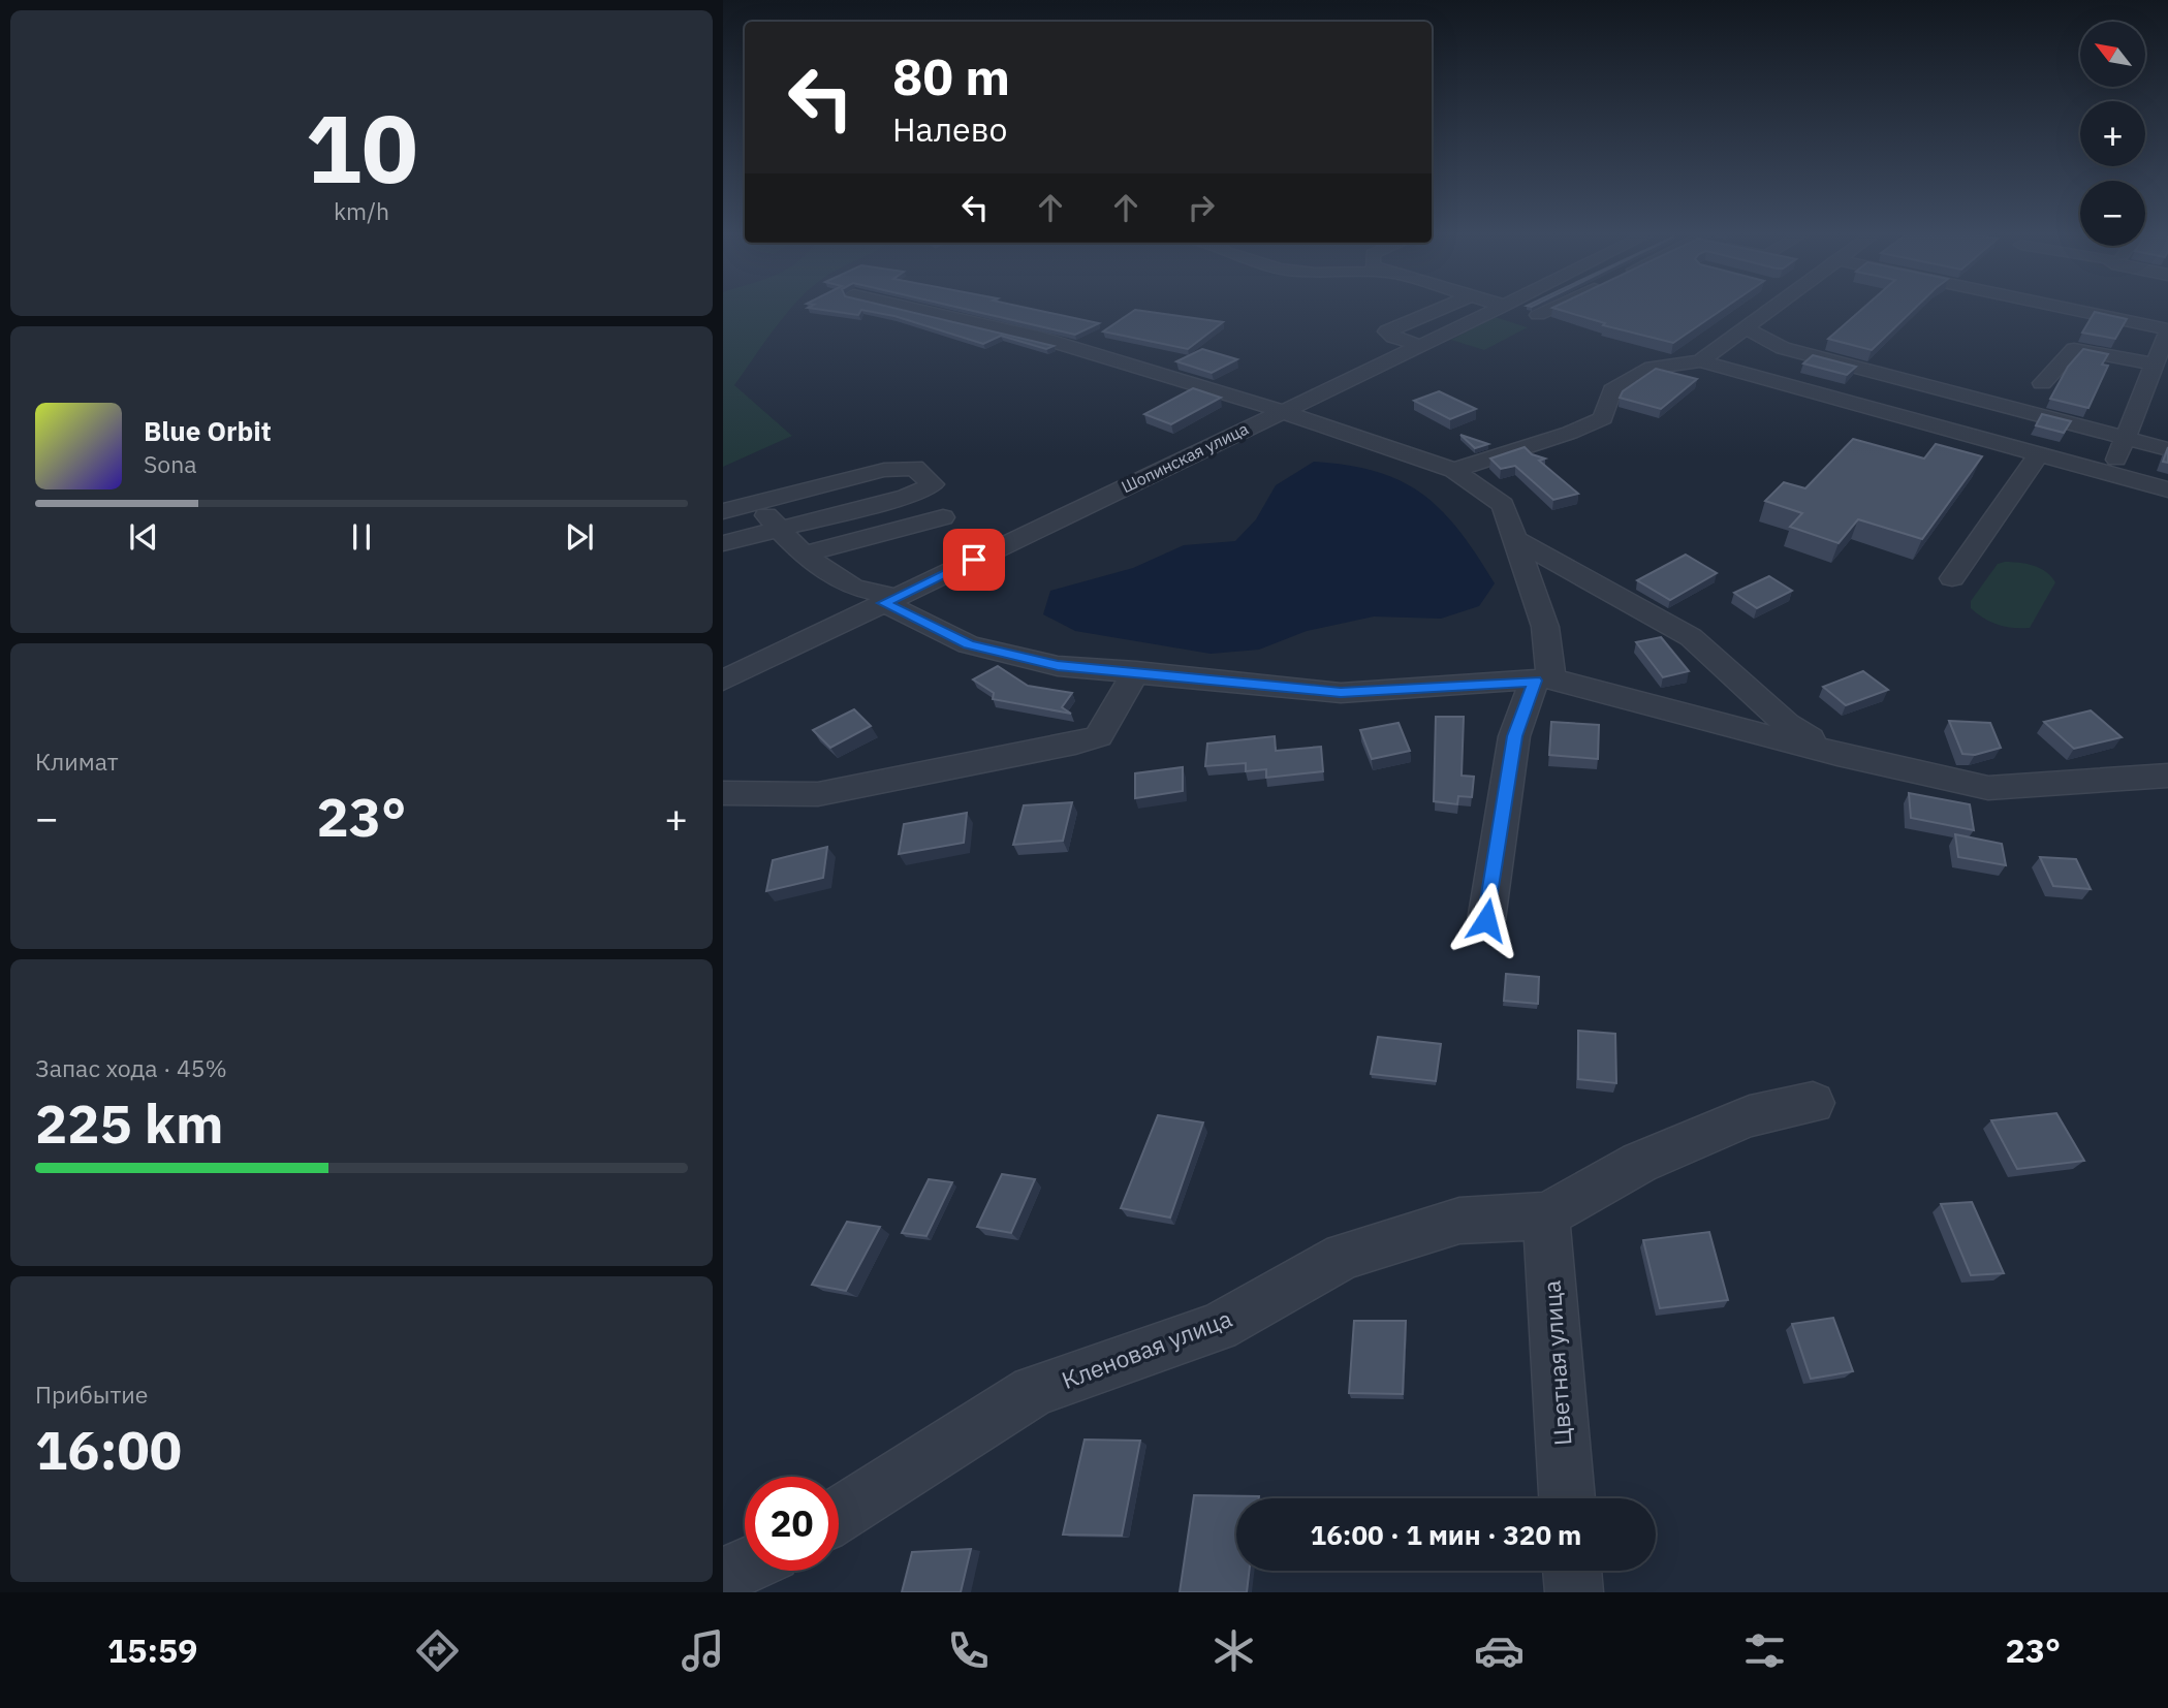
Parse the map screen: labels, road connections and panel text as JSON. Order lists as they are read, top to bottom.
{
  "streets": {
    "street": ["Шопинская улица", "Кленовая улица", "Цветная улица"]
  },
  "crossings": [
    ["Кленовая улица", "Цветная улица"]
  ],
  "north": "top left",
  "page": {
    "tile": [
      ["10", "km/h"],
      "Климат",
      ["Запас хода · 45%", "225 km"],
      ["Прибытие", "16:00"]
    ],
    "map_buttons": ["+", "−"],
    "turn": ["80 m", "Налево"],
    "song": ["Blue Orbit", "Sona"],
    "heat": ["−", "23°", "+"],
    "limit": "20",
    "trip": "16:00 · 1 мин · 320 m",
    "tabs": ["15:59", "23°"]
  }
}
